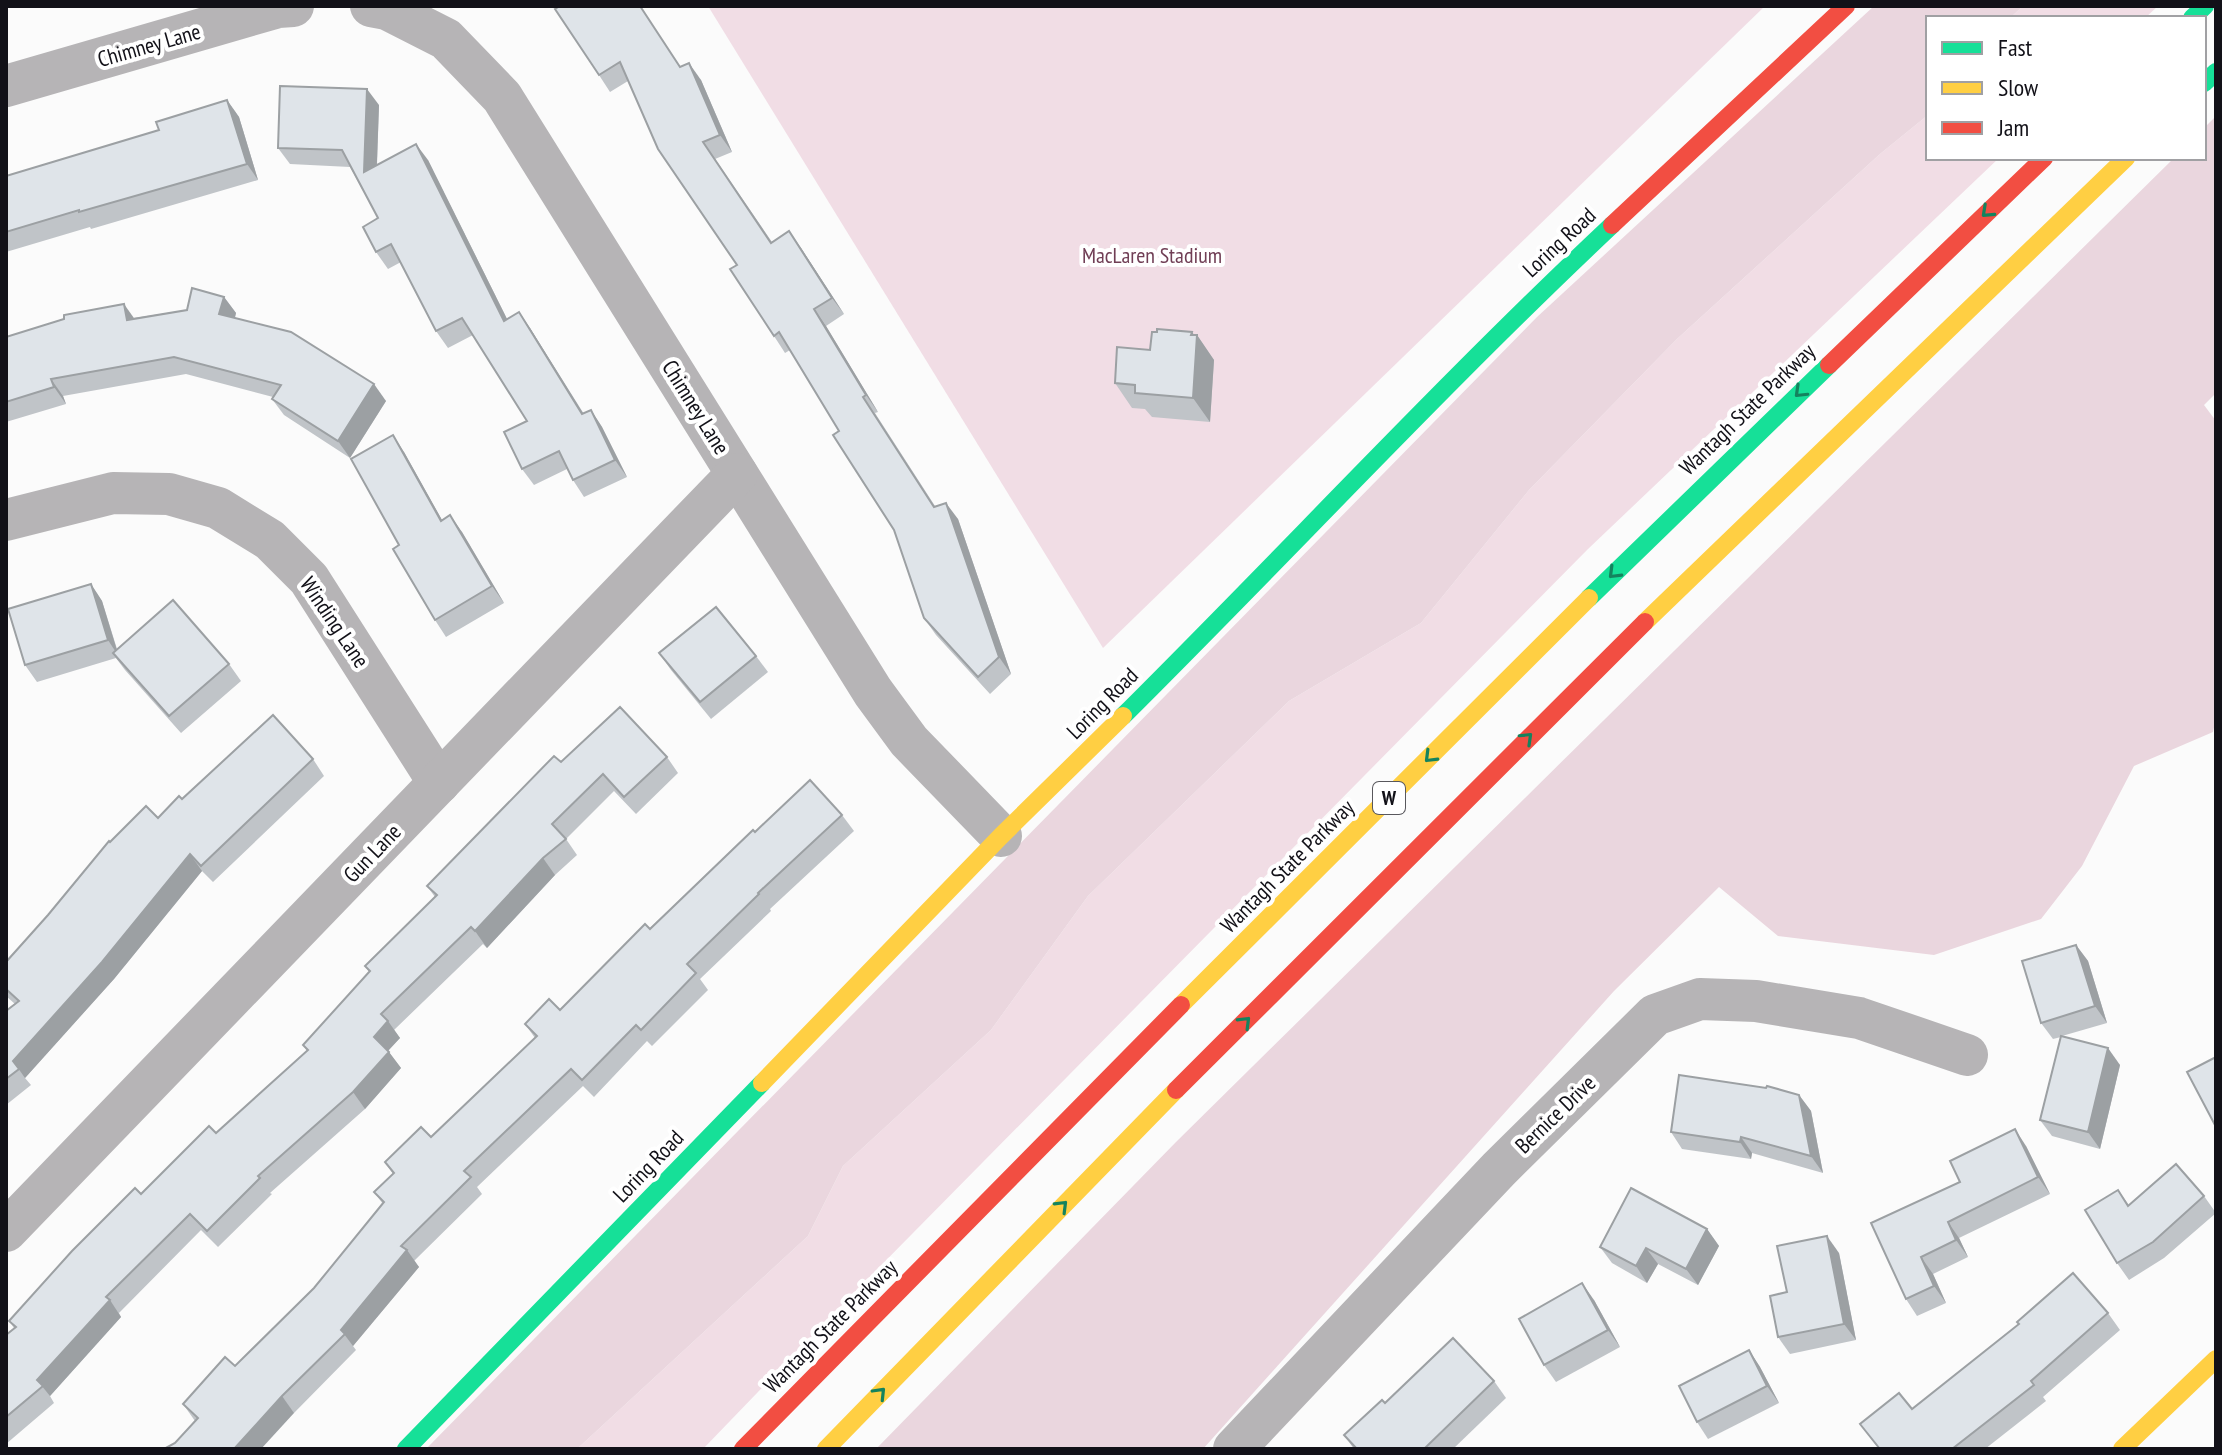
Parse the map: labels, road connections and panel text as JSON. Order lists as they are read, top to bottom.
{
  "streets": {
    "main road": ["Loring Road", "Wantagh State Parkway", "W"],
    "street": [
      "Chimney Lane",
      "Winding Lane",
      "Gun Lane",
      "Bernice Drive"
    ]
  },
  "crossings": [
    ["Chimney Lane", "Loring Road"],
    ["Chimney Lane", "Gun Lane"],
    ["Winding Lane", "Gun Lane"]
  ],
  "parks": ["MacLaren Stadium"],
  "legend": ["Fast", "Slow", "Jam"]
}
